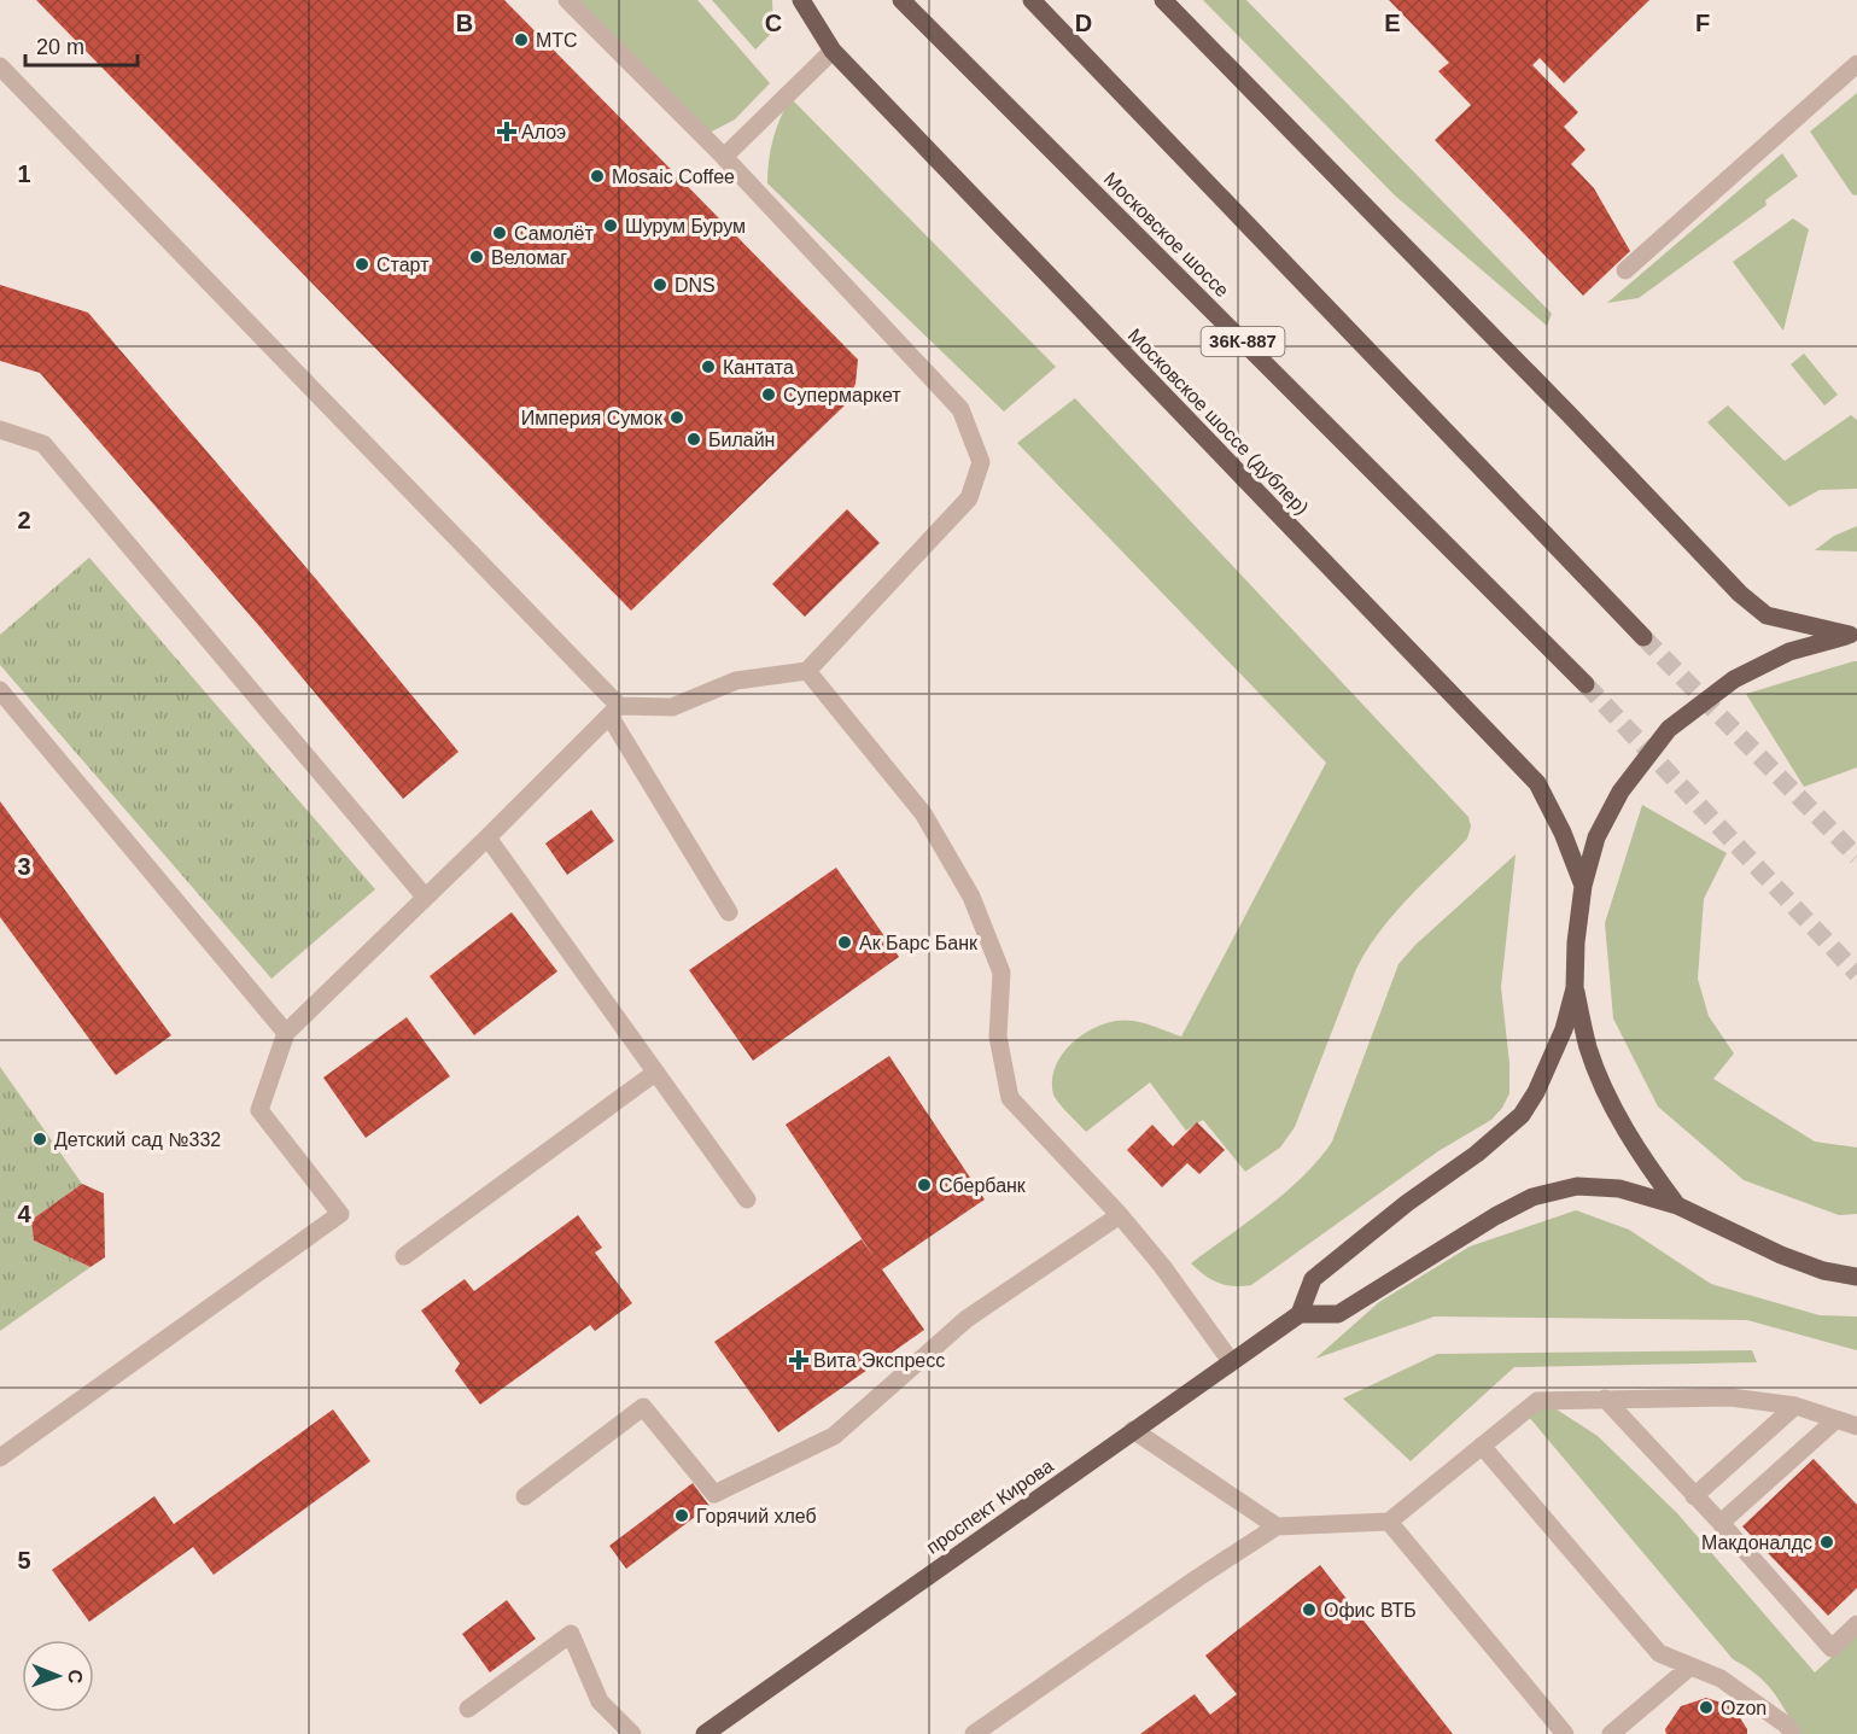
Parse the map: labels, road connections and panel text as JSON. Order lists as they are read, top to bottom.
{
  "streets": {
    "main road": [
      "Московское шоссе",
      "36К-887",
      "Московское шоссе (дублер)",
      "проспект Кирова"
    ]
  },
  "places": {
    "other": [
      "МТС",
      "Mosaic Coffee",
      "Шурум Бурум",
      "Самолёт",
      "Веломаг",
      "Старт",
      "DNS",
      "Кантата",
      "Супермаркет",
      "Империя Сумок",
      "Билайн",
      "Ак Барс Банк",
      "Детский сад №332",
      "Сбербанк",
      "Горячий хлеб",
      "Макдоналдс",
      "Офис ВТБ",
      "Ozon"
    ],
    "health": ["Алоэ", "Вита Экспресс"]
  },
  "scale_bar": "20 m",
  "north": "right",
  "grid": {
    "columns": [
      "B",
      "C",
      "D",
      "E",
      "F"
    ],
    "rows": [
      "1",
      "2",
      "3",
      "4",
      "5"
    ]
  }
}
